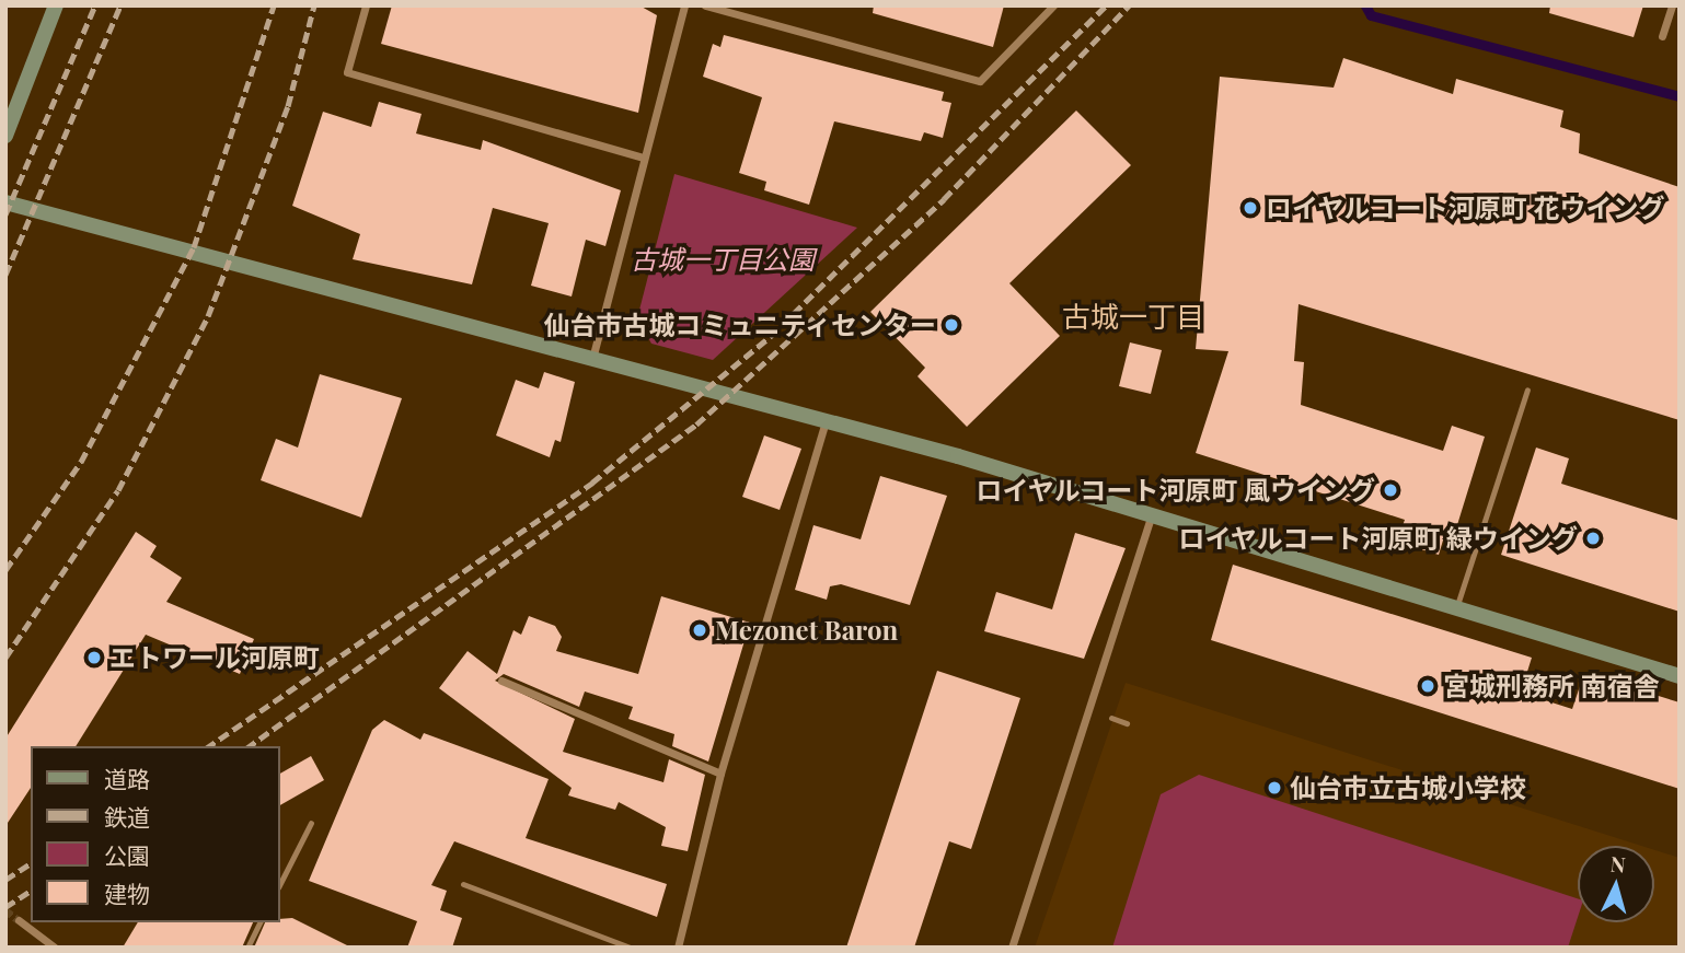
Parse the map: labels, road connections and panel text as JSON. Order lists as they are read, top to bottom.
{
  "districts": ["古城一丁目"],
  "parks": ["古城一丁目公園"],
  "places": [
    "ロイヤルコート河原町 花ウイング",
    "仙台市古城コミュニティセンター",
    "ロイヤルコート河原町 風ウイング",
    "ロイヤルコート河原町 緑ウイング",
    "Mezonet Baron",
    "エトワール河原町",
    "宮城刑務所 南宿舎",
    "仙台市立古城小学校"
  ],
  "legend": [
    "道路",
    "鉄道",
    "公園",
    "建物"
  ],
  "north": "top"
}
